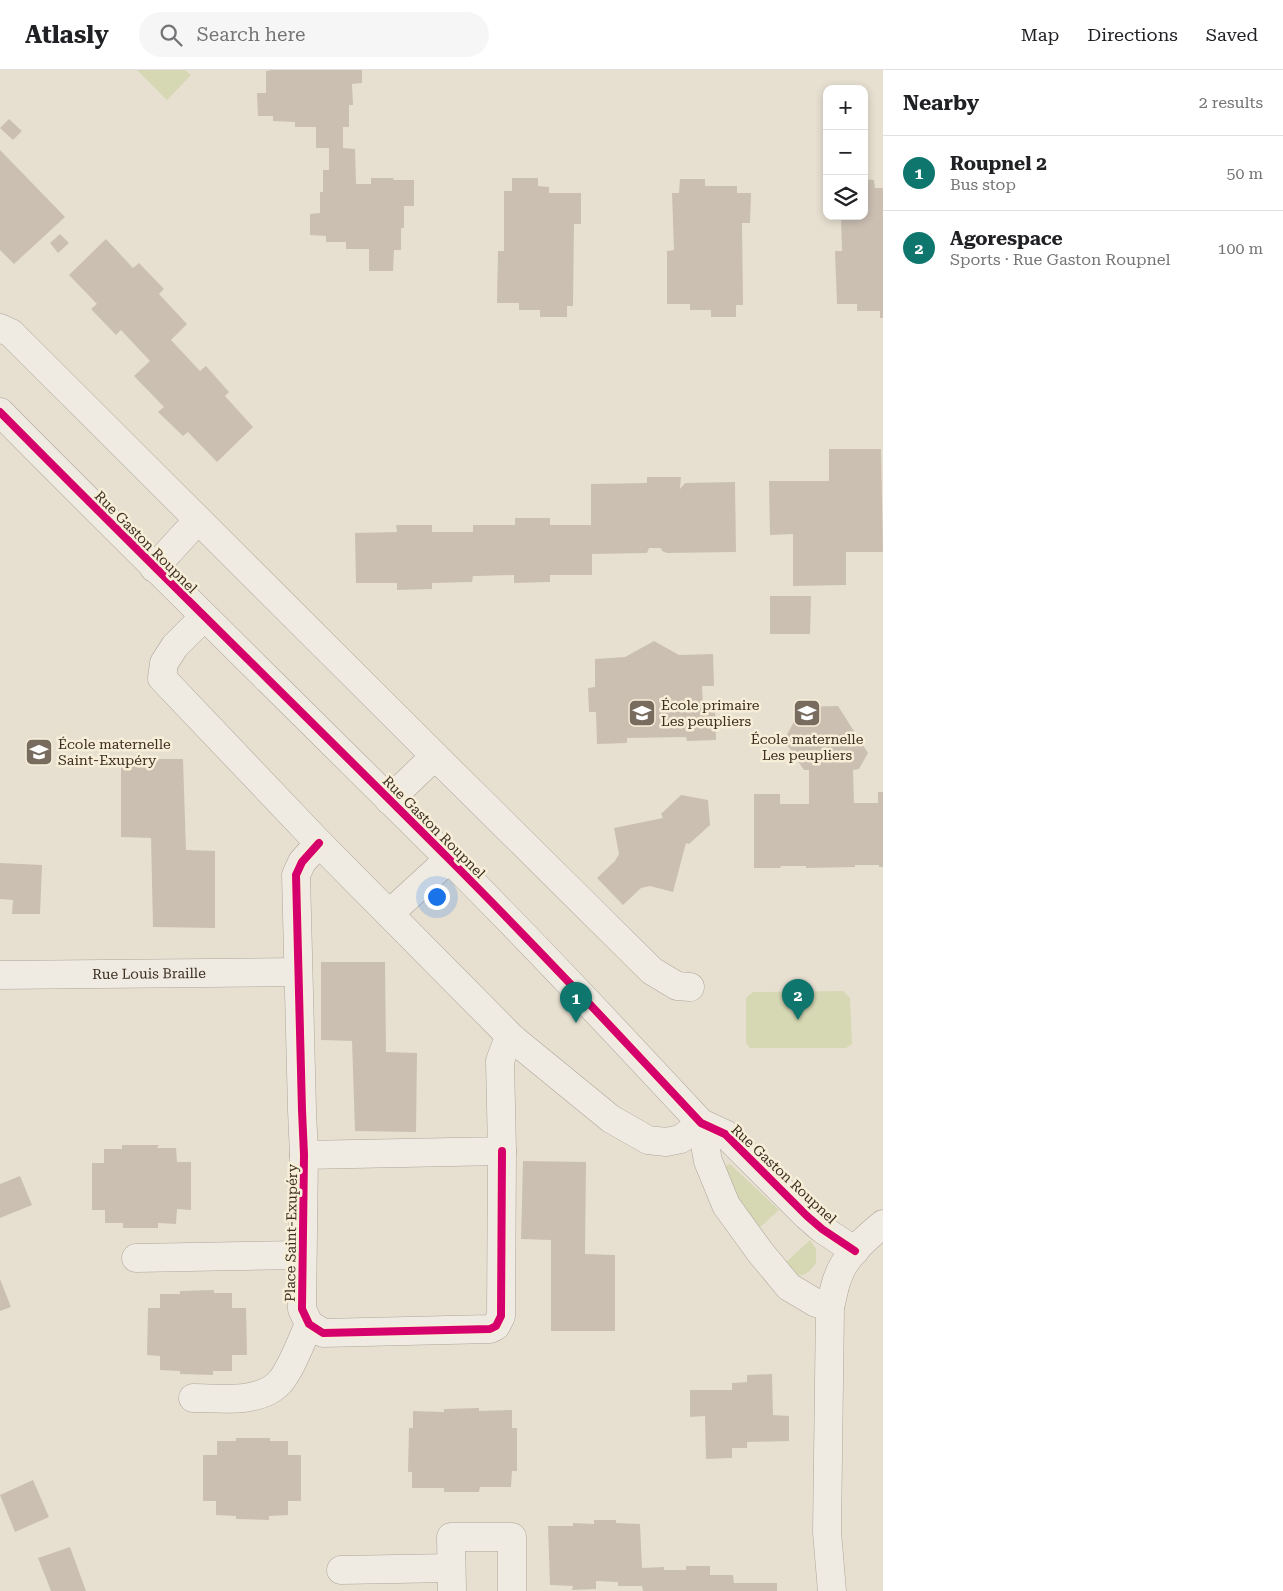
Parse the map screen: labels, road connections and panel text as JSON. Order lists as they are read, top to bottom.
{
  "streets": {
    "street": ["Rue Gaston Roupnel", "Rue Louis Braille", "Place Saint-Exupéry"]
  },
  "crossings": [
    ["Rue Louis Braille", "Place Saint-Exupéry"]
  ],
  "places": {
    "school or university": ["École primaire Les peupliers", "École maternelle Les peupliers", "École maternelle Saint-Exupéry"]
  },
  "page": {
    "header": "Atlasly",
    "search": "Search here",
    "nav": ["Map", "Directions", "Saved"],
    "heading": ["Nearby", "2 results"],
    "map_buttons": ["+", "−"],
    "list": [
      {
        "mark": "1",
        "name": "Roupnel 2",
        "note": "Bus stop",
        "value": "50 m"
      },
      {
        "mark": "2",
        "name": "Agorespace",
        "note": "Sports · Rue Gaston Roupnel",
        "value": "100 m"
      }
    ],
    "pins": ["2", "1"]
  }
}
